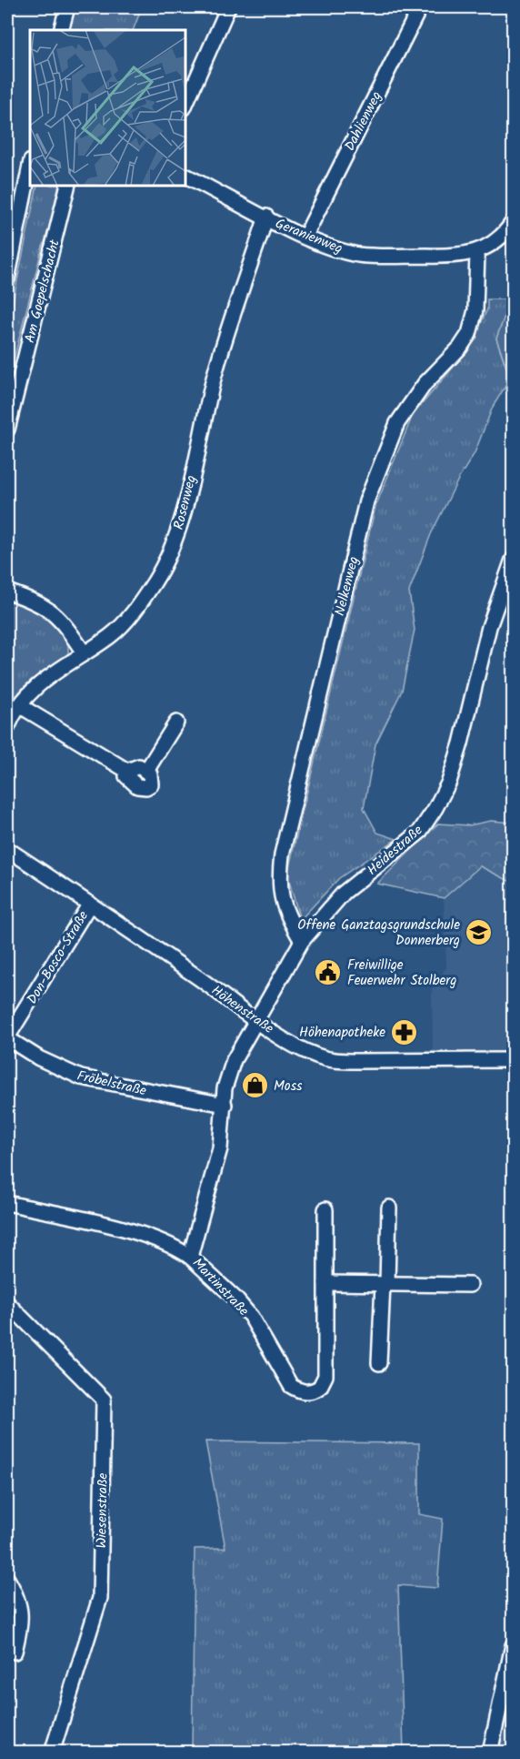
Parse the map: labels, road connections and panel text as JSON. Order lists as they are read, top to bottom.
{
  "streets": {
    "street": [
      "Dahlienweg",
      "Geranienweg",
      "Am Goepelschacht",
      "Rosenweg",
      "Nelkenweg",
      "Heidestraße",
      "Don-Bosco-Straße",
      "Höhenstraße",
      "Fröbelstraße",
      "Martinstraße",
      "Wiesenstraße"
    ]
  },
  "crossings": [
    ["Dahlienweg", "Geranienweg"],
    ["Geranienweg", "Rosenweg"],
    ["Geranienweg", "Nelkenweg"],
    ["Nelkenweg", "Heidestraße"],
    ["Heidestraße", "Höhenstraße"],
    ["Heidestraße", "Martinstraße"],
    ["Don-Bosco-Straße", "Höhenstraße"],
    ["Don-Bosco-Straße", "Fröbelstraße"],
    ["Höhenstraße", "Martinstraße"],
    ["Fröbelstraße", "Martinstraße"]
  ],
  "places": {
    "school or university": ["Offene Ganztagsgrundschule Donnerberg"],
    "public building": ["Freiwillige Feuerwehr Stolberg"],
    "pharmacy": ["Höhenapotheke"],
    "shop": ["Moss"]
  }
}
